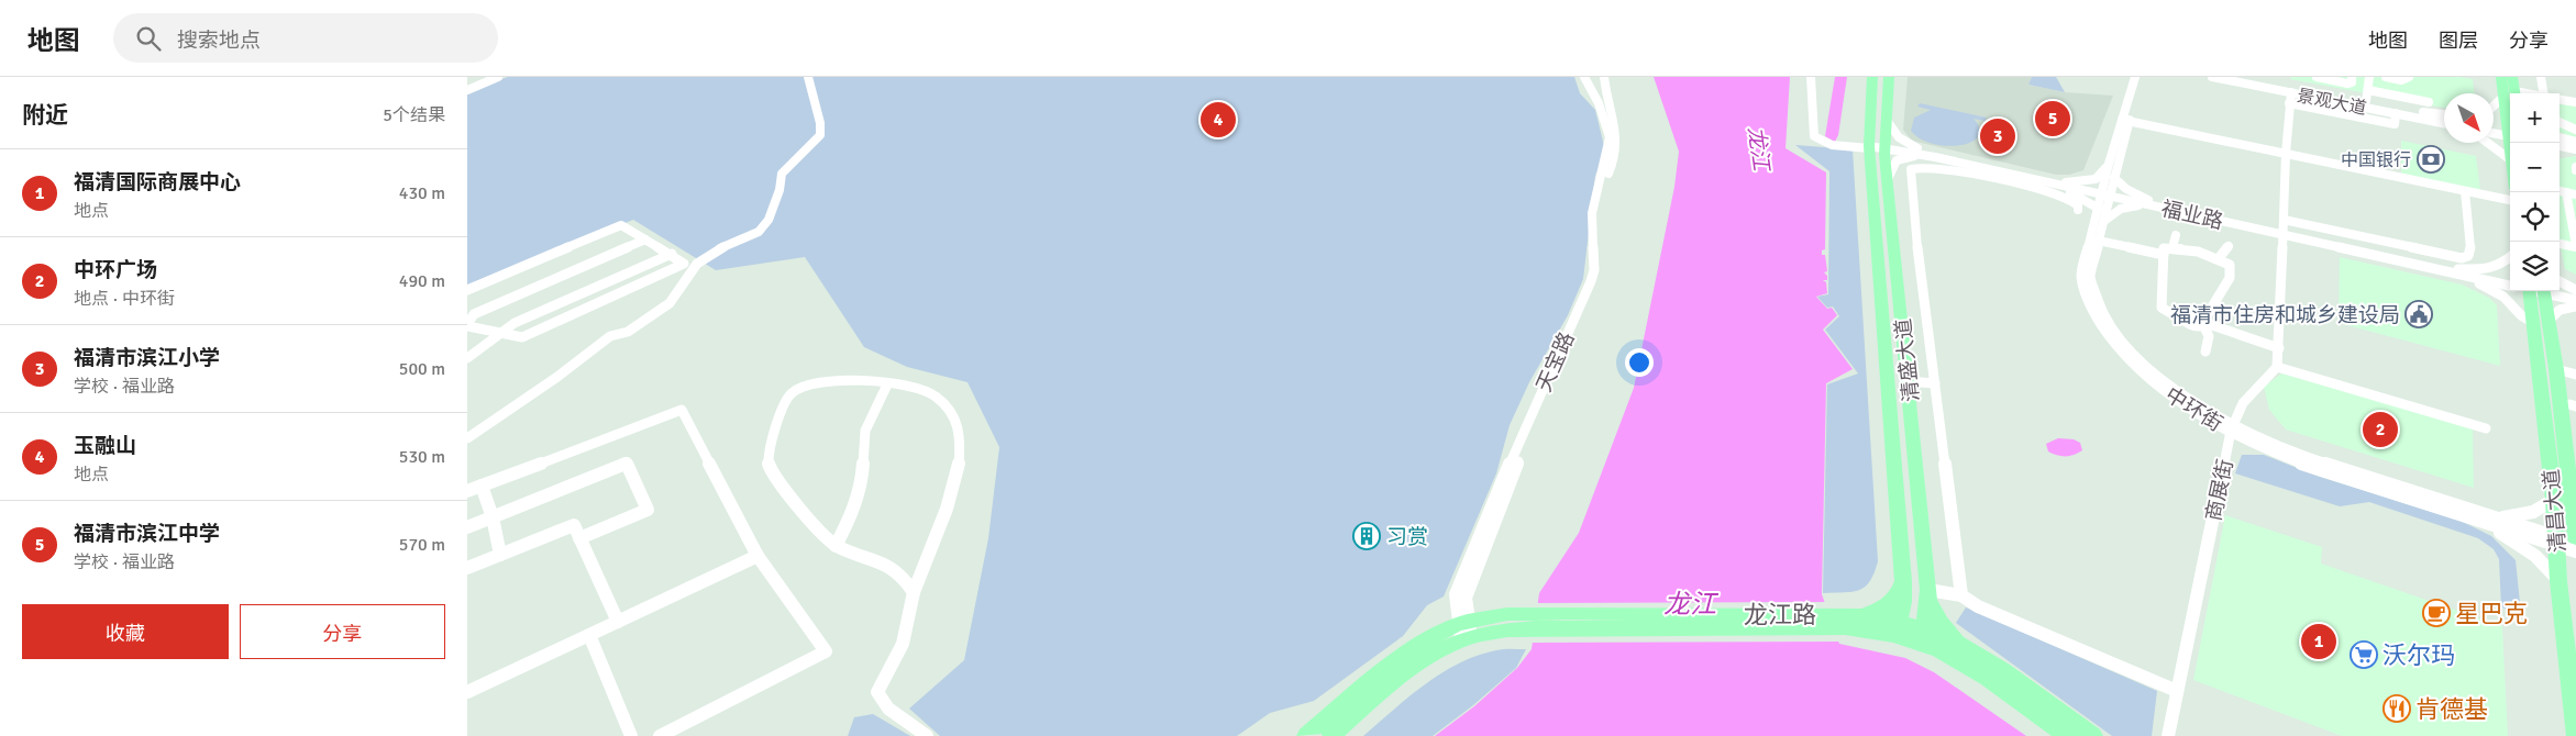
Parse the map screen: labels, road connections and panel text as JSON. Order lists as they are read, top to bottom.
{
  "streets": {
    "main road": ["清盛大道", "清昌大道", "龙江路"],
    "street": [
      "景观大道",
      "福业路",
      "天宝路",
      "中环街",
      "商展街"
    ]
  },
  "crossings": [
    ["福业路", "清盛大道"],
    ["福业路", "中环街"],
    ["清盛大道", "龙江路"],
    ["天宝路", "龙江路"],
    ["中环街", "商展街"],
    ["中环街", "清昌大道"]
  ],
  "water": ["龙江"],
  "places": {
    "bank": ["中国银行"],
    "public building": ["福清市住房和城乡建设局"],
    "building": ["习赏"],
    "cafe": ["星巴克"],
    "supermarket": ["沃尔玛"],
    "restaurant": ["肯德基"]
  },
  "north": "bottom right",
  "page": {
    "header": "地图",
    "search": "搜索地点",
    "nav": ["地图", "图层", "分享"],
    "heading": ["附近", "5个结果"],
    "map_buttons": ["+", "−"],
    "pins": [
      "5",
      "4",
      "3",
      "2",
      "1"
    ],
    "list": [
      {
        "mark": "1",
        "name": "福清国际商展中心",
        "note": "地点",
        "value": "430 m"
      },
      {
        "mark": "2",
        "name": "中环广场",
        "note": "地点 · 中环街",
        "value": "490 m"
      },
      {
        "mark": "3",
        "name": "福清市滨江小学",
        "note": "学校 · 福业路",
        "value": "500 m"
      },
      {
        "mark": "4",
        "name": "玉融山",
        "note": "地点",
        "value": "530 m"
      },
      {
        "mark": "5",
        "name": "福清市滨江中学",
        "note": "学校 · 福业路",
        "value": "570 m"
      }
    ],
    "buttons": ["收藏", "分享"]
  }
}
